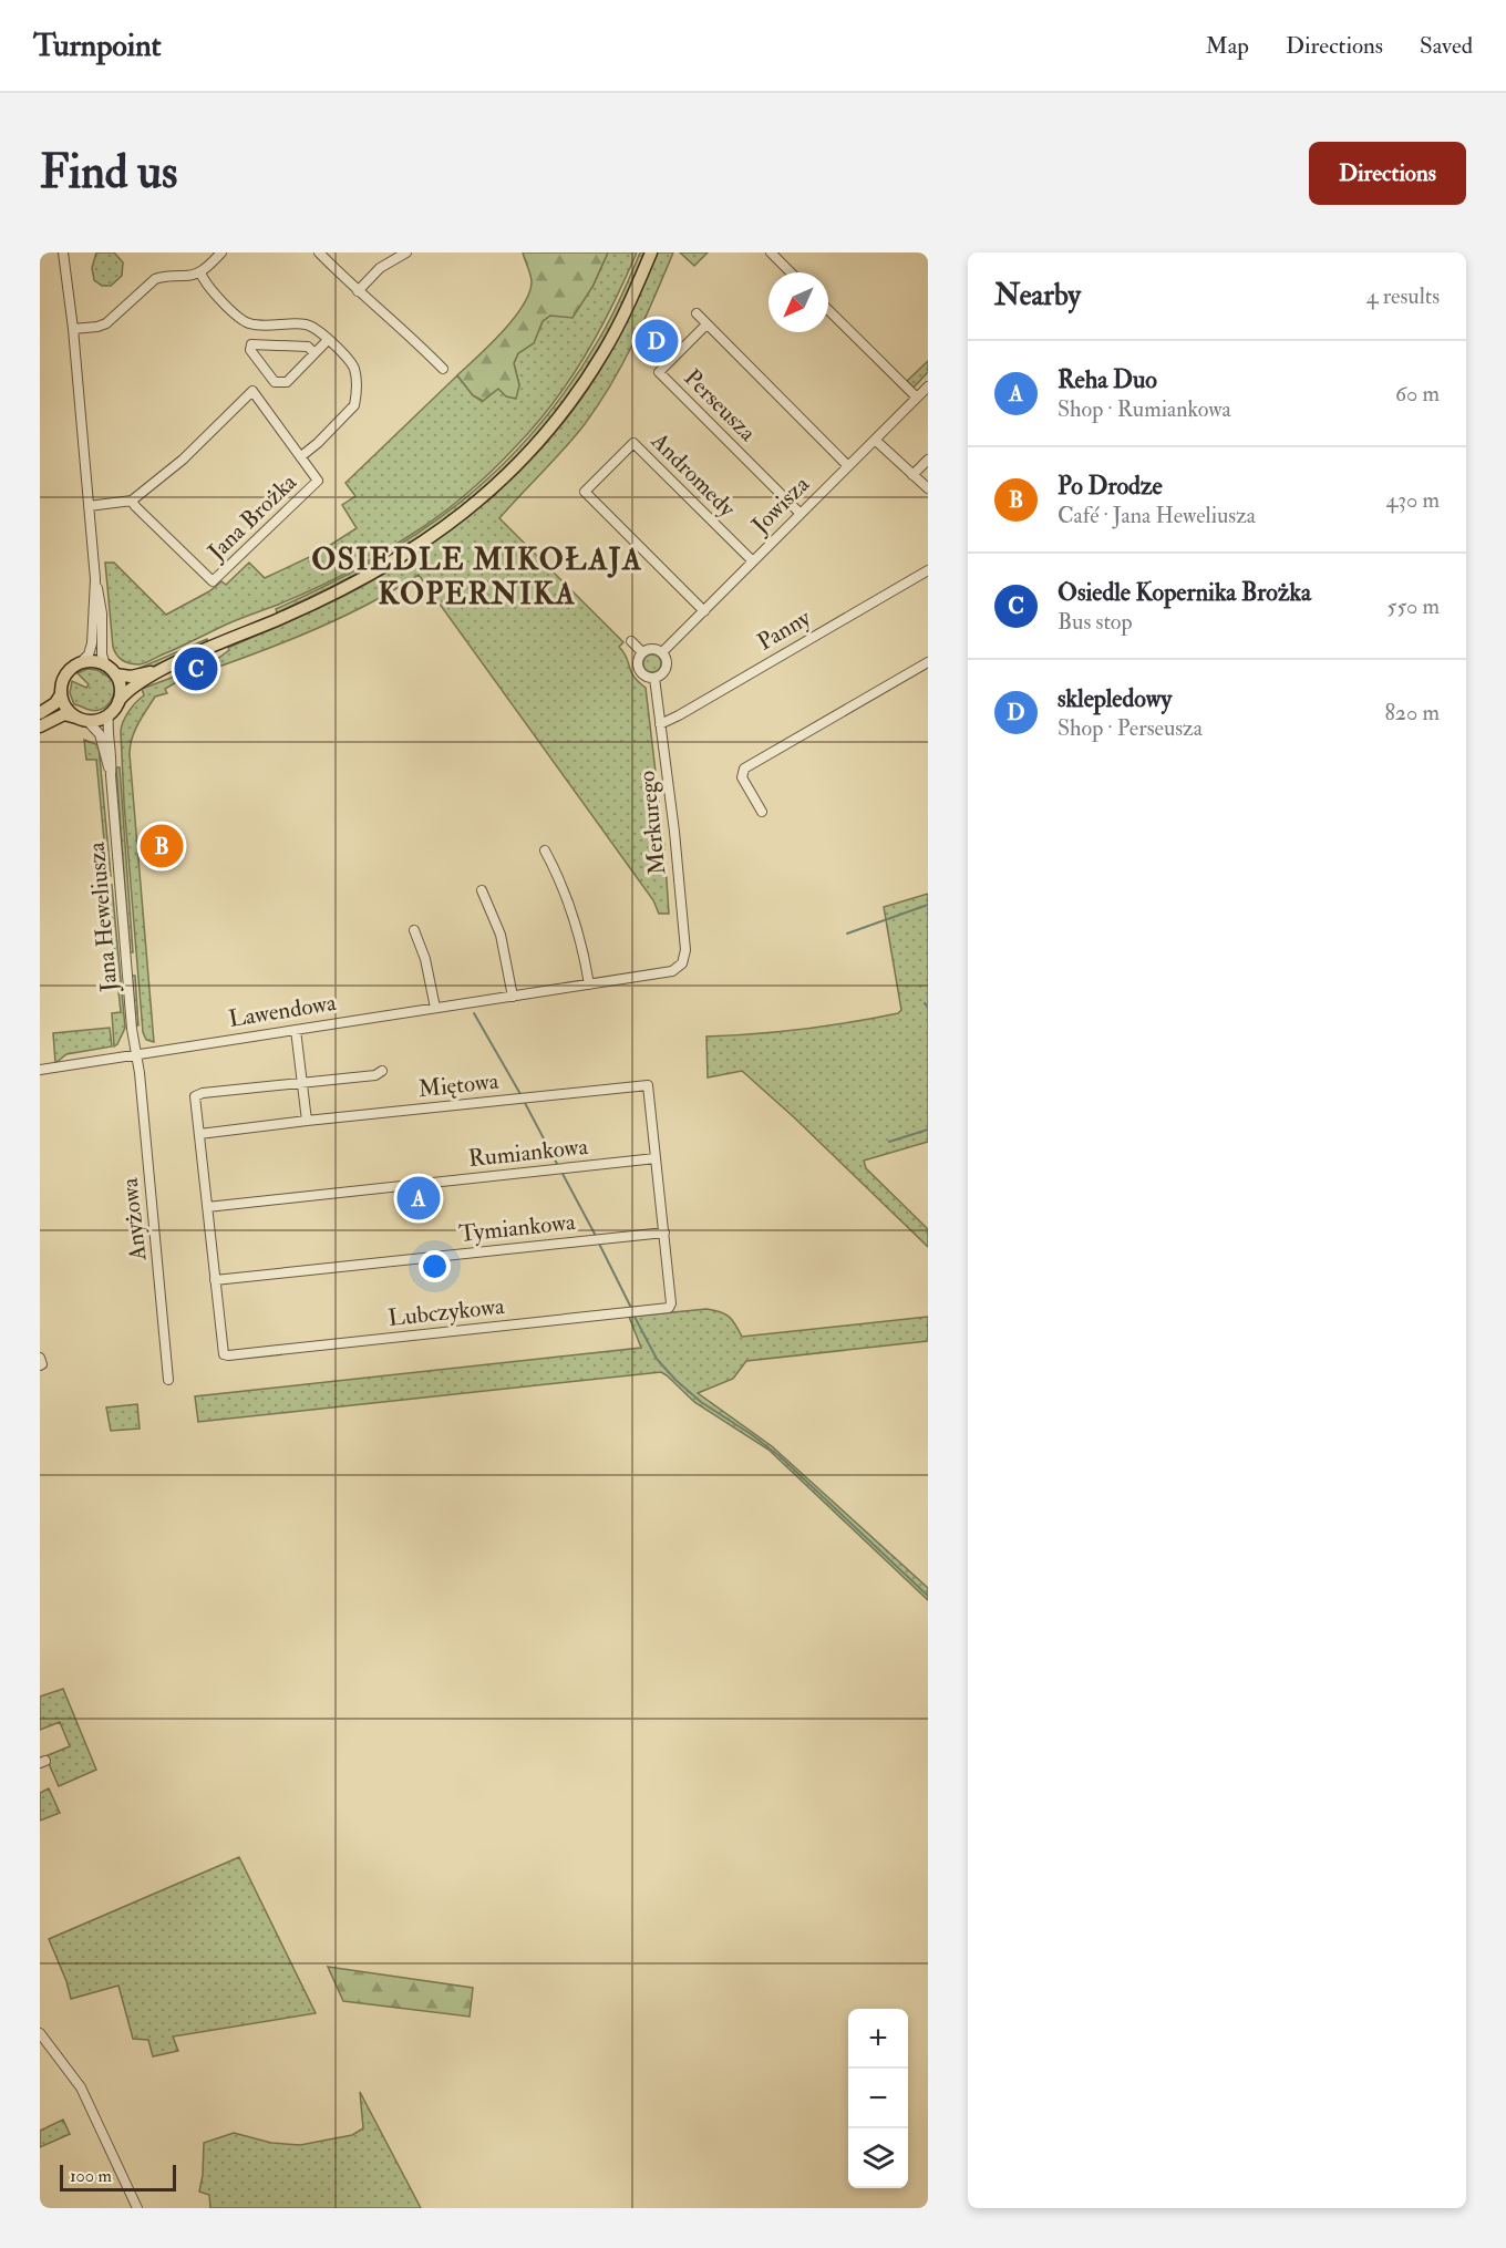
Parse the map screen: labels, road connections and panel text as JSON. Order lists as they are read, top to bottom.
{
  "streets": {
    "street": [
      "Perseusza",
      "Andromedy",
      "Jowisza",
      "Jana Brożka",
      "Panny",
      "Merkurego",
      "Jana Heweliusza",
      "Lawendowa",
      "Miętowa",
      "Rumiankowa",
      "Anyżowa",
      "Tymiankowa",
      "Lubczykowa"
    ]
  },
  "crossings": [
    ["Perseusza", "Jowisza"],
    ["Andromedy", "Jowisza"],
    ["Jowisza", "Merkurego"],
    ["Panny", "Merkurego"],
    ["Merkurego", "Lawendowa"],
    ["Jana Heweliusza", "Lawendowa"],
    ["Jana Heweliusza", "Anyżowa"],
    ["Lawendowa", "Anyżowa"],
    ["Miętowa", "Rumiankowa"],
    ["Miętowa", "Lubczykowa"],
    ["Rumiankowa", "Lubczykowa"],
    ["Tymiankowa", "Lubczykowa"]
  ],
  "districts": ["OSIEDLE MIKOŁAJA KOPERNIKA"],
  "scale_bar": "100 m",
  "north": "bottom left",
  "page": {
    "header": "Turnpoint",
    "nav": ["Map", "Directions", "Saved"],
    "buttons": "Directions",
    "title": "Find us",
    "heading": ["Nearby", "4 results"],
    "pins": [
      "D",
      "C",
      "B",
      "A"
    ],
    "list": [
      {
        "mark": "A",
        "name": "Reha Duo",
        "note": "Shop · Rumiankowa",
        "value": "60 m"
      },
      {
        "mark": "B",
        "name": "Po Drodze",
        "note": "Café · Jana Heweliusza",
        "value": "430 m"
      },
      {
        "mark": "C",
        "name": "Osiedle Kopernika Brożka",
        "note": "Bus stop",
        "value": "550 m"
      },
      {
        "mark": "D",
        "name": "sklepledowy",
        "note": "Shop · Perseusza",
        "value": "820 m"
      }
    ],
    "map_buttons": ["+", "−"],
    "scale": "100 m"
  }
}
